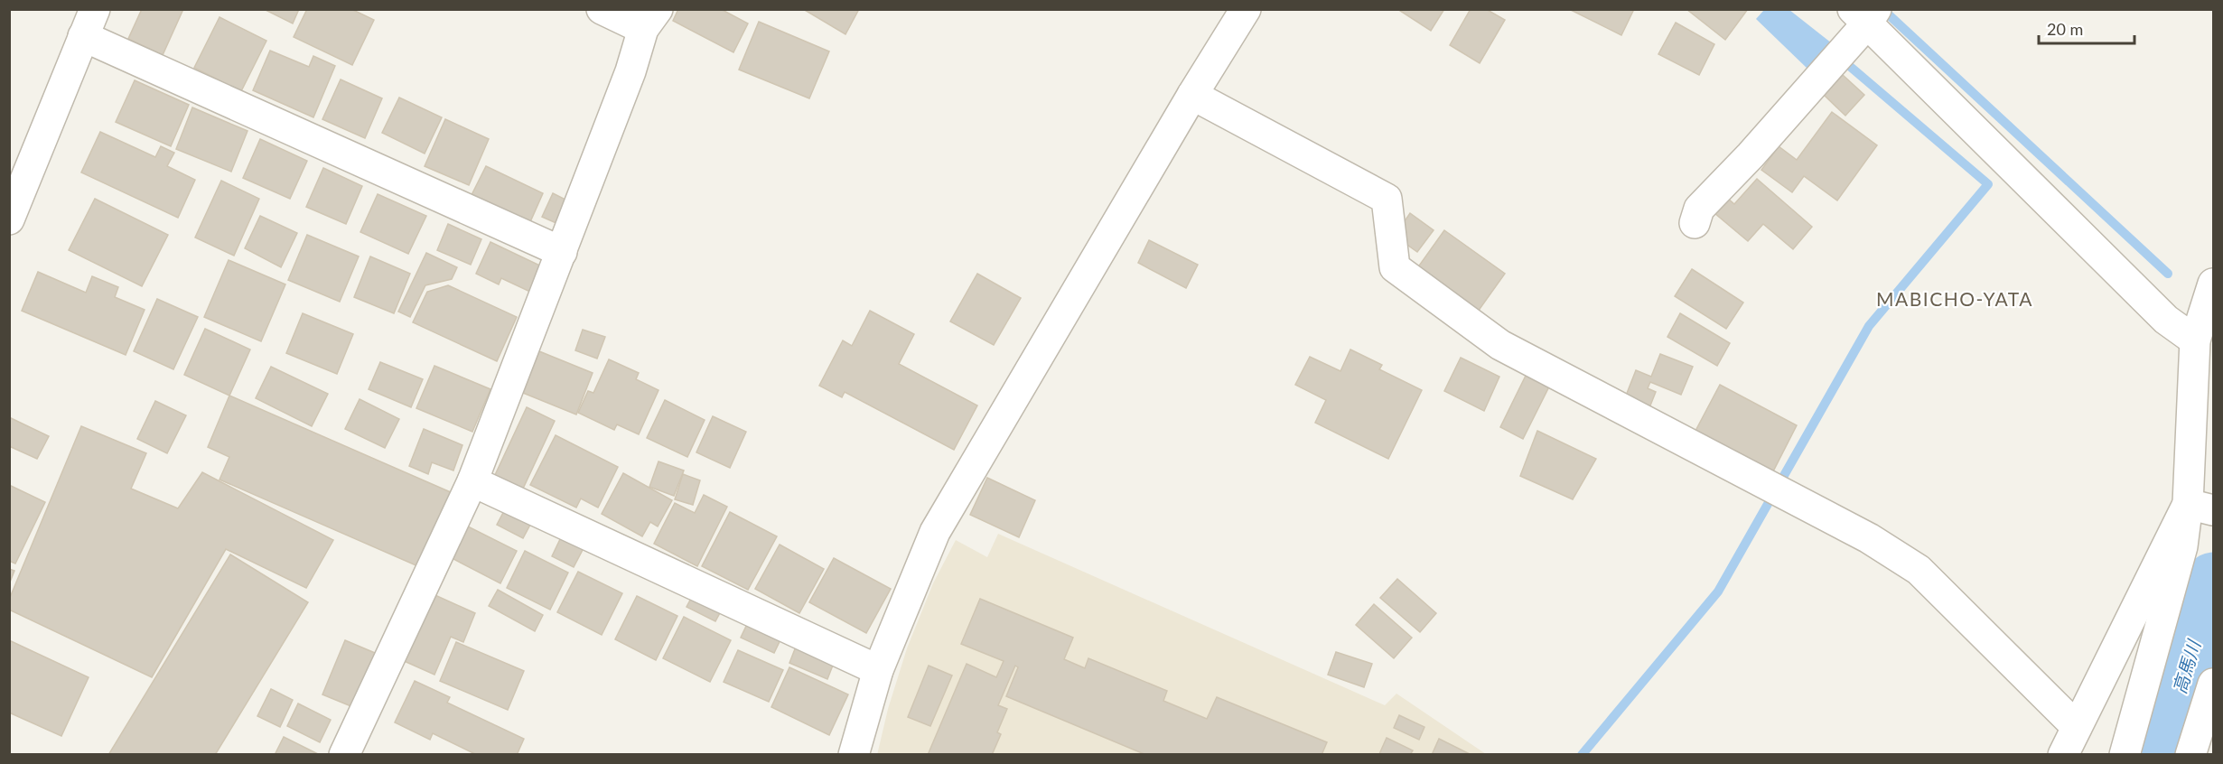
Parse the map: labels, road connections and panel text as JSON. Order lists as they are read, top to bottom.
{
  "districts": ["MABICHO-YATA"],
  "water": ["高馬川"],
  "scale_bar": "20 m"
}
